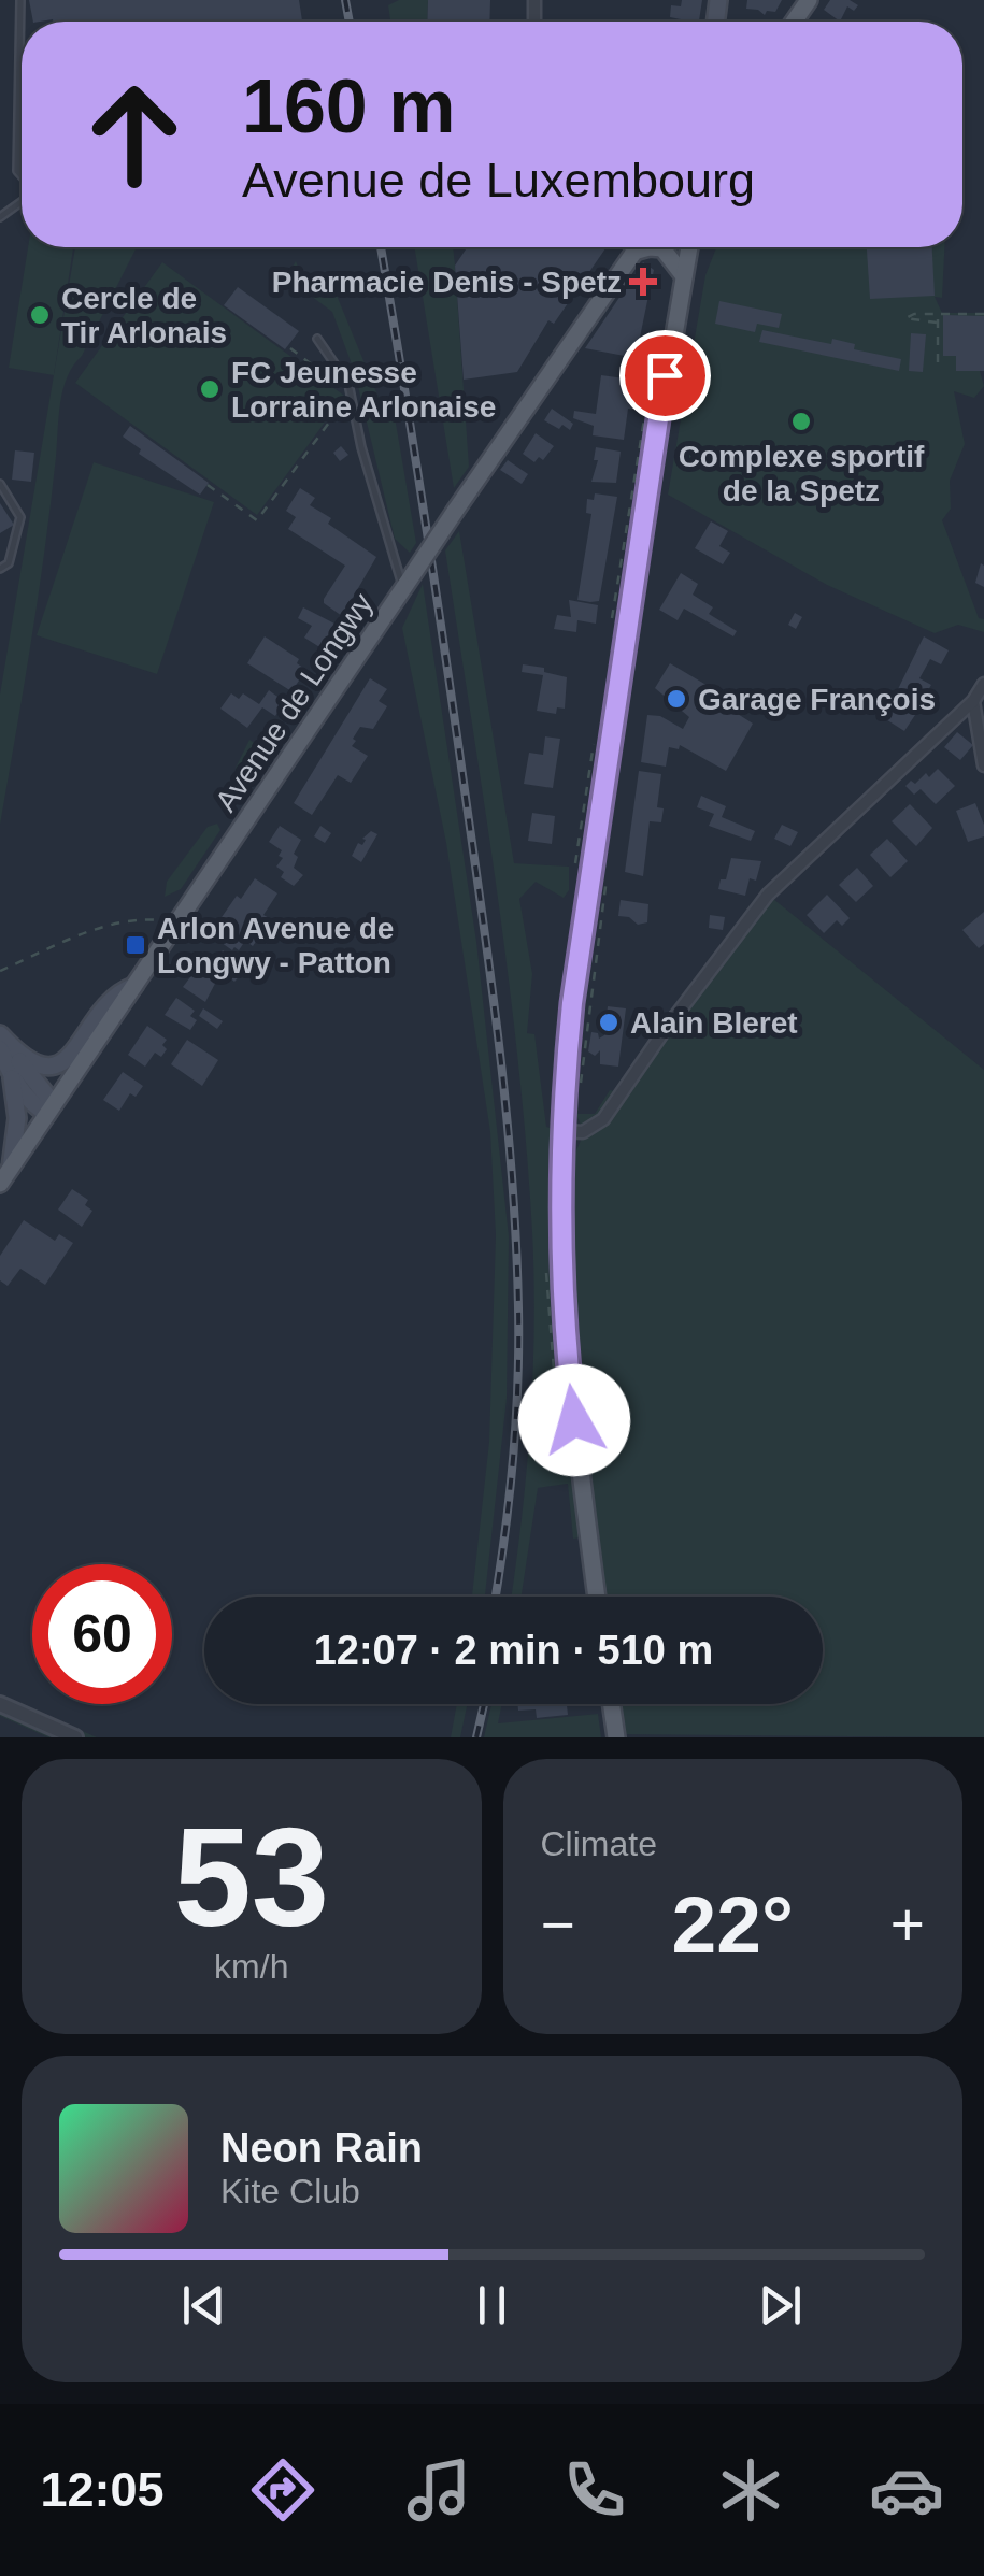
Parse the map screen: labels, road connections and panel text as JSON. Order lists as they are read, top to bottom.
{
  "streets": {
    "main road": ["Avenue de Longwy"]
  },
  "places": {
    "health": ["Pharmacie Denis - Spetz"],
    "other": [
      "Cercle de Tir Arlonais",
      "FC Jeunesse Lorraine Arlonaise",
      "Complexe sportif de la Spetz",
      "Garage François",
      "Alain Bleret"
    ],
    "transit": ["Arlon Avenue de Longwy - Patton"]
  },
  "page": {
    "turn": ["160 m", "Avenue de Luxembourg"],
    "limit": "60",
    "trip": "12:07 · 2 min · 510 m",
    "tile": [
      ["53", "km/h"],
      "Climate"
    ],
    "heat": ["−", "22°", "+"],
    "song": ["Neon Rain", "Kite Club"],
    "tabs": "12:05"
  }
}
